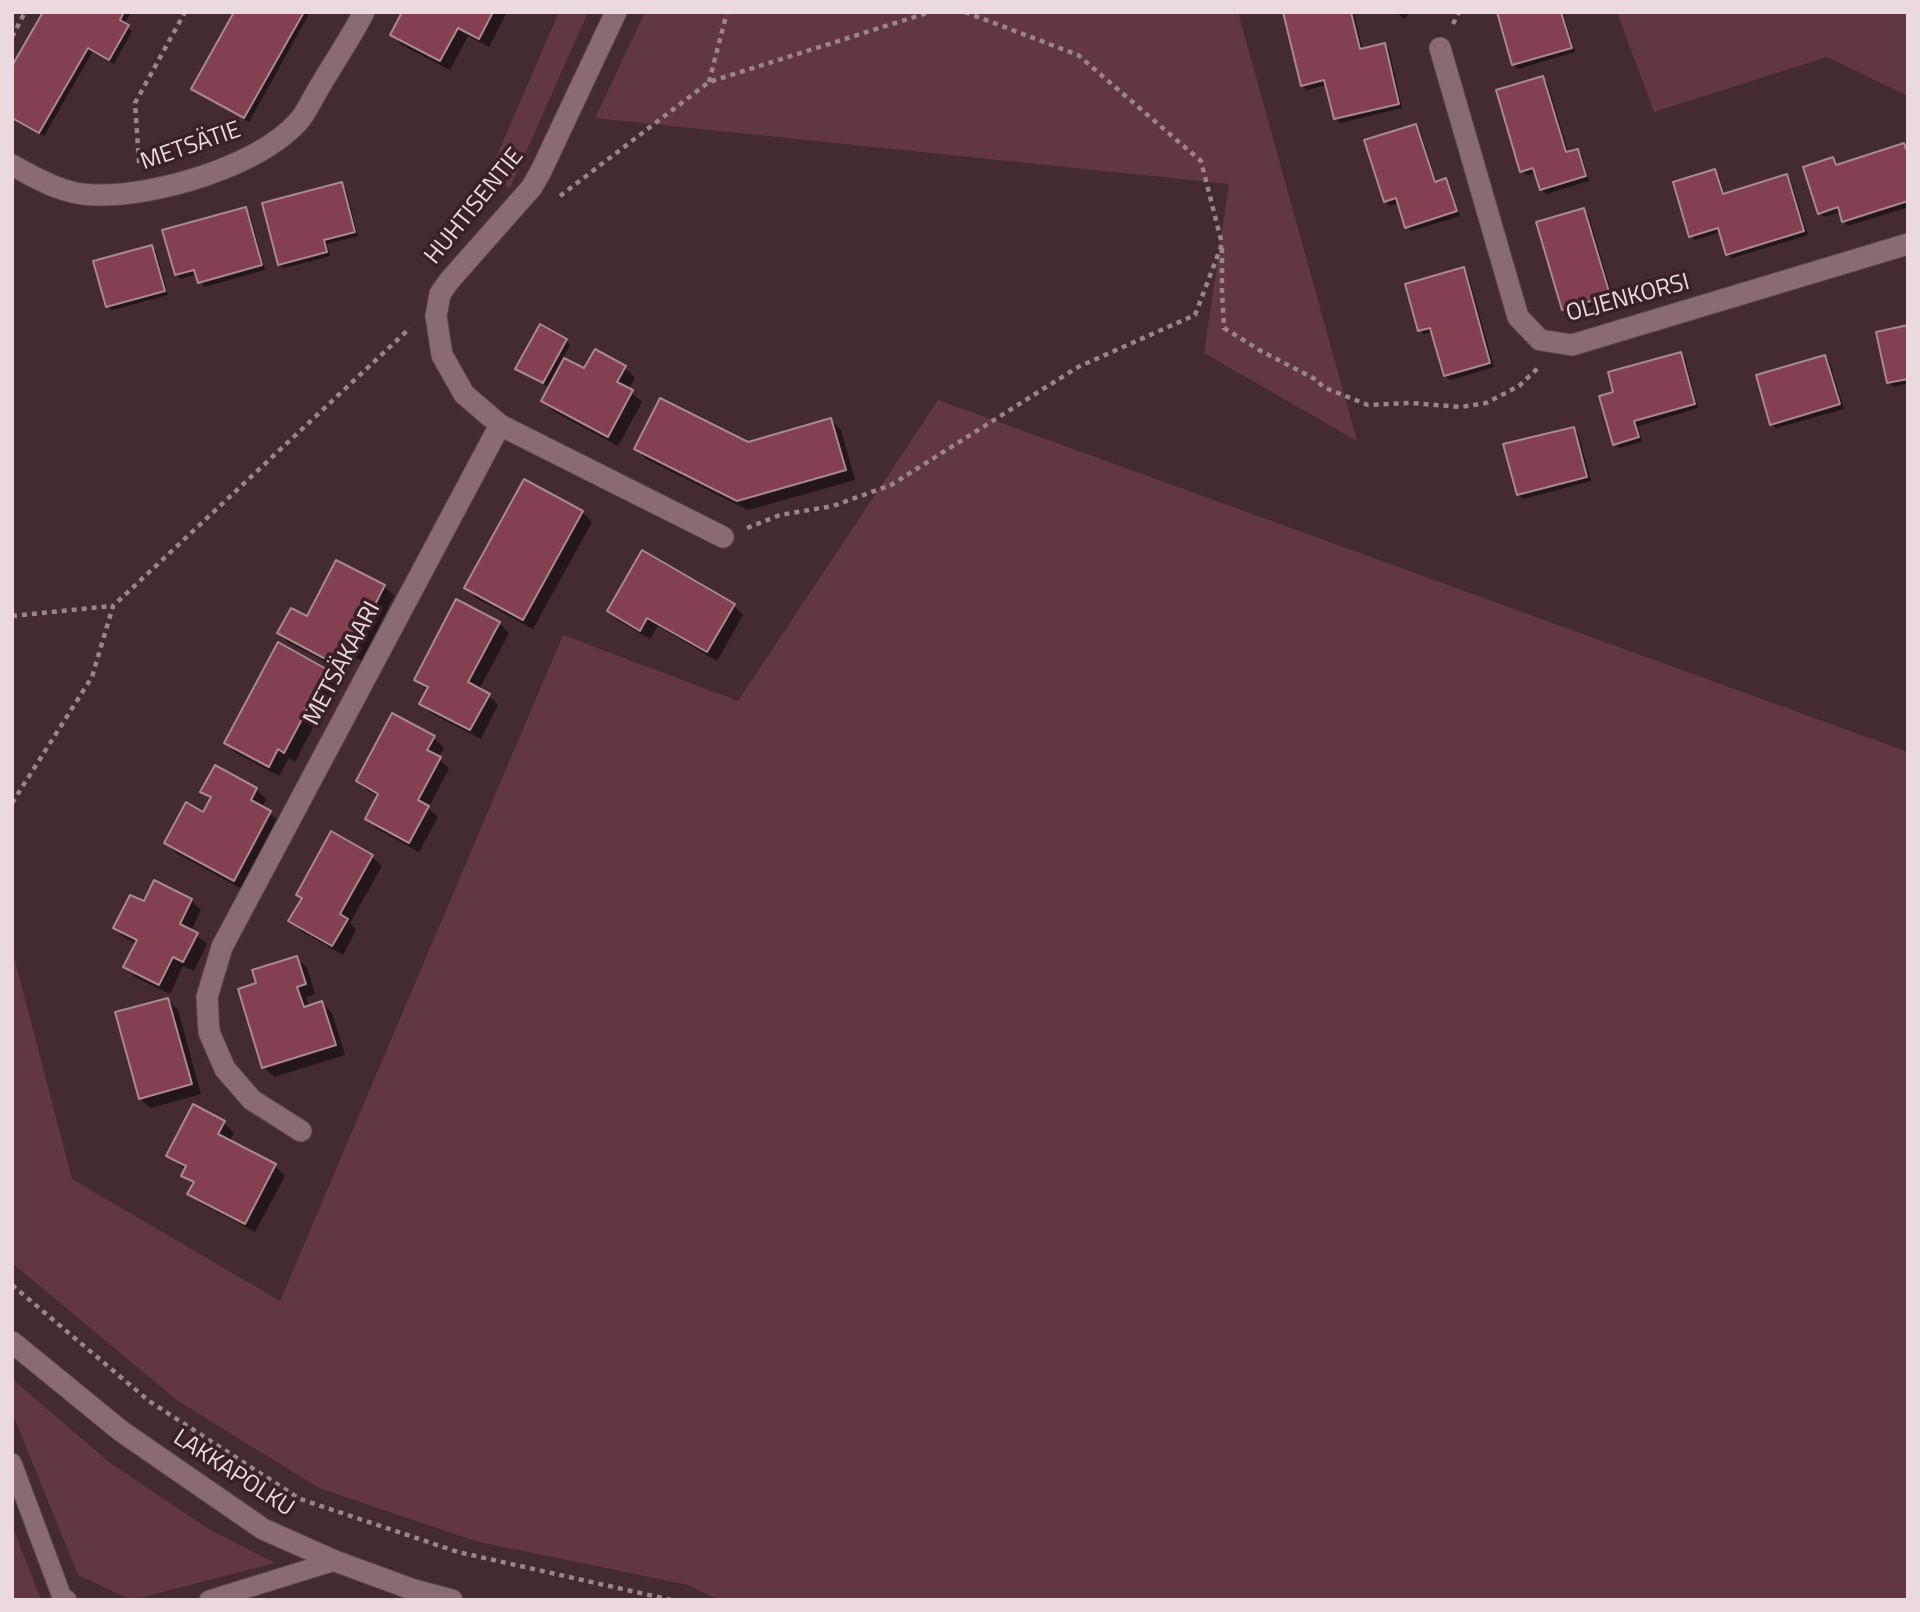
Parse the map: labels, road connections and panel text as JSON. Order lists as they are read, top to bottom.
{
  "streets": {
    "street": [
      "METSÄTIE",
      "HUHTISENTIE",
      "OLJENKORSI",
      "METSÄKAARI",
      "LAKKAPOLKU"
    ]
  },
  "crossings": [
    ["HUHTISENTIE", "METSÄKAARI"]
  ]
}
